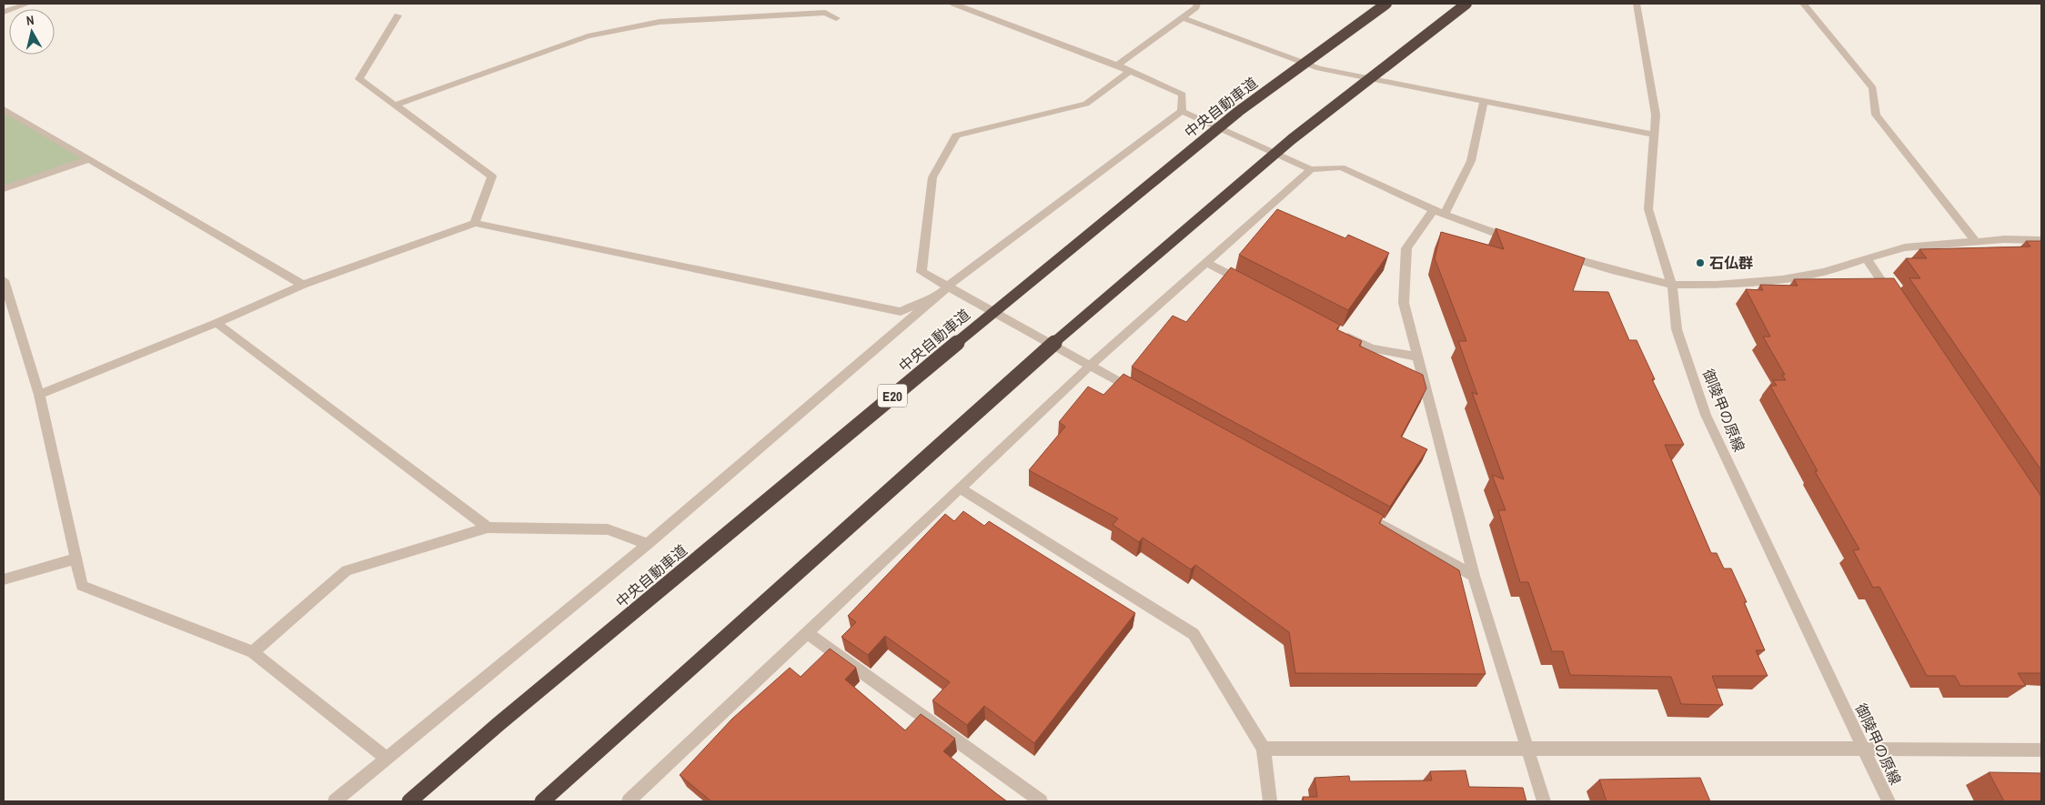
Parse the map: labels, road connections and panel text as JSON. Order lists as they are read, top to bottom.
{
  "streets": {
    "highway": ["中央自動車道", "E20"],
    "street": ["御陵甲の原線"]
  },
  "places": ["石仏群"],
  "north": "top"
}
